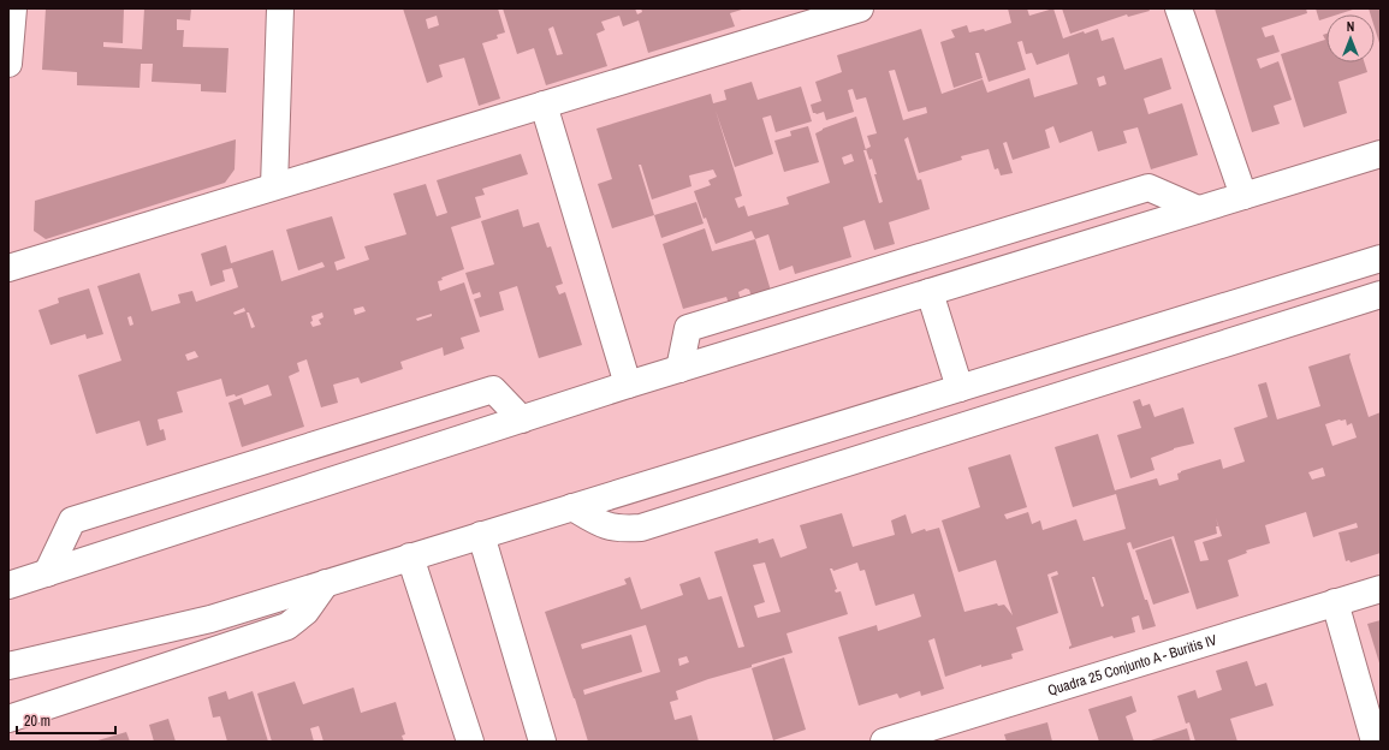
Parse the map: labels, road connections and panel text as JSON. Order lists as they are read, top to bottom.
{
  "streets": {
    "street": ["Quadra 25 Conjunto A - Buritis IV"]
  },
  "scale_bar": "20 m",
  "north": "top"
}
